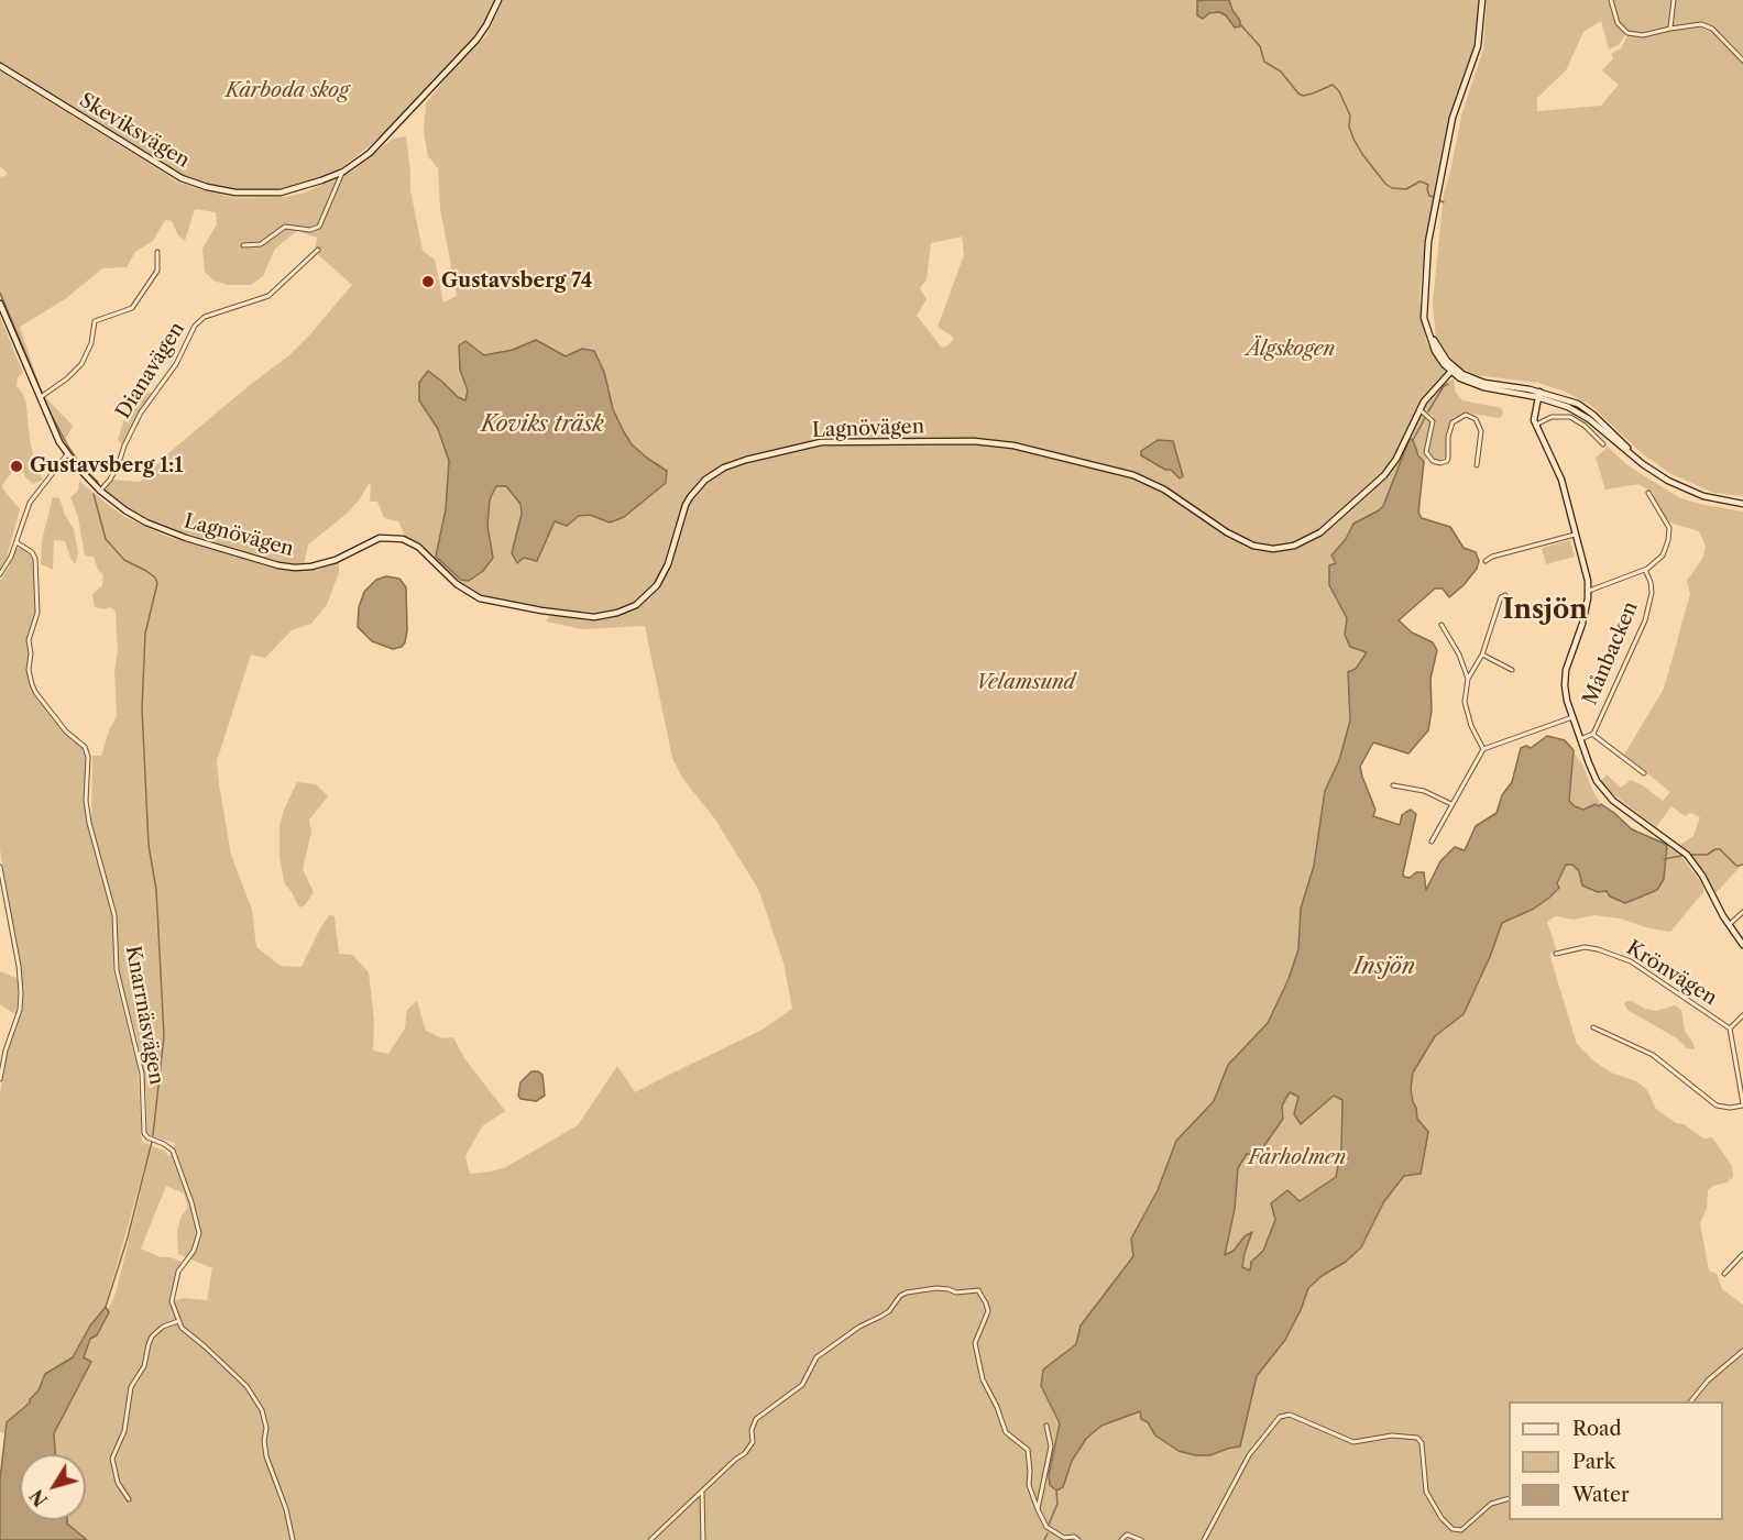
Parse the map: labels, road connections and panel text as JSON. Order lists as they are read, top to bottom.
{
  "streets": {
    "street": [
      "Skeviksvägen",
      "Dianavägen",
      "Lagnövägen",
      "Månbacken",
      "Krönvägen",
      "Knarrnäsvägen"
    ]
  },
  "crossings": [
    ["Dianavägen", "Lagnövägen"]
  ],
  "districts": ["Insjön"],
  "water": ["Koviks träsk", "Insjön"],
  "parks": [
    "Kårboda skog",
    "Älgskogen",
    "Velamsund",
    "Fårholmen"
  ],
  "places": ["Gustavsberg 74", "Gustavsberg 1:1"],
  "legend": ["Road", "Park", "Water"],
  "north": "bottom left"
}
